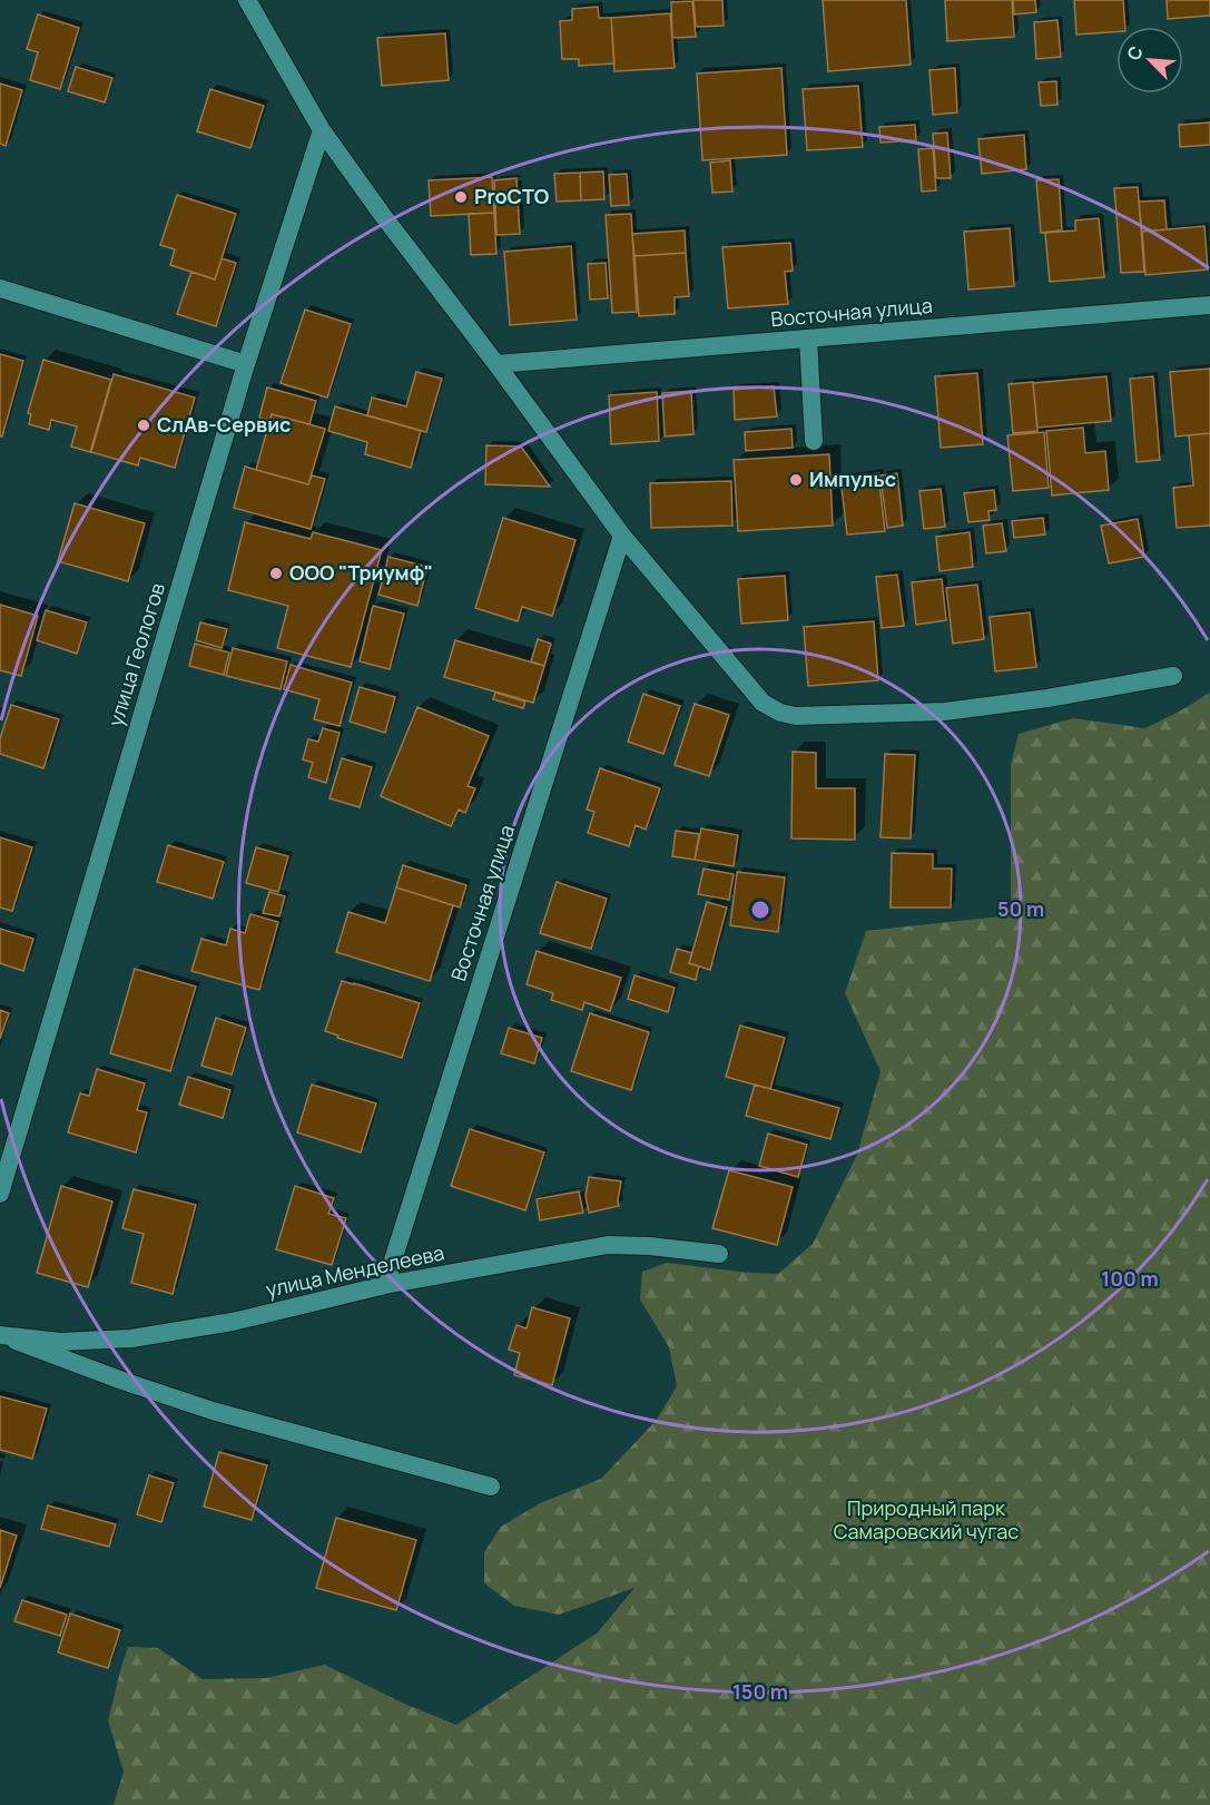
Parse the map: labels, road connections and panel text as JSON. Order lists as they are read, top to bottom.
{
  "streets": {
    "street": ["Восточная улица", "улица Геологов", "улица Менделеева"]
  },
  "crossings": [
    ["Восточная улица", "улица Менделеева"]
  ],
  "parks": ["Природный парк Самаровский чугас"],
  "places": [
    "ProСТО",
    "СлАв-Сервис",
    "Импульс",
    "ООО \"Триумф\""
  ],
  "north": "top left",
  "rings": ["50 m", "100 m", "150 m"]
}
